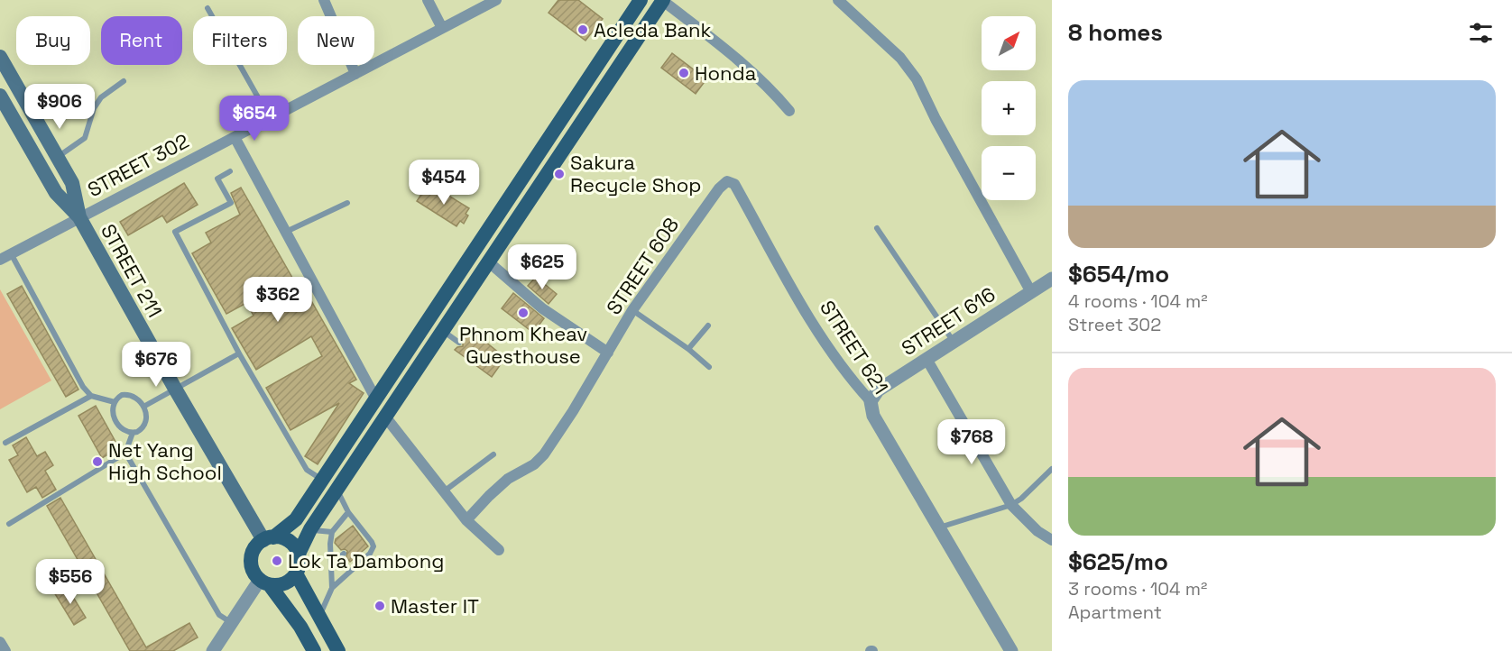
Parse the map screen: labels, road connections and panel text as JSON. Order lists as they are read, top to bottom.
{
  "streets": {
    "main road": ["STREET 211"],
    "street": [
      "STREET 302",
      "STREET 608",
      "STREET 616",
      "STREET 621"
    ]
  },
  "crossings": [
    ["STREET 302", "STREET 211"],
    ["STREET 608", "STREET 621"],
    ["STREET 616", "STREET 621"]
  ],
  "places": [
    "Acleda Bank",
    "Honda",
    "Sakura Recycle Shop",
    "Phnom Kheav Guesthouse",
    "Net Yang High School",
    "Lok Ta Dambong",
    "Master IT"
  ],
  "north": "top right",
  "page": {
    "heading": "8 homes",
    "map_buttons": ["+", "−"],
    "chip": [
      "Buy",
      "Rent",
      "Filters",
      "New"
    ],
    "list": [
      {
        "name": "$654/mo",
        "note": "4 rooms · 104 m² · Street 302"
      },
      {
        "name": "$625/mo",
        "note": "3 rooms · 104 m² · Apartment"
      }
    ],
    "price": [
      "$906",
      "$654",
      "$454",
      "$625",
      "$362",
      "$676",
      "$768",
      "$556"
    ]
  }
}
